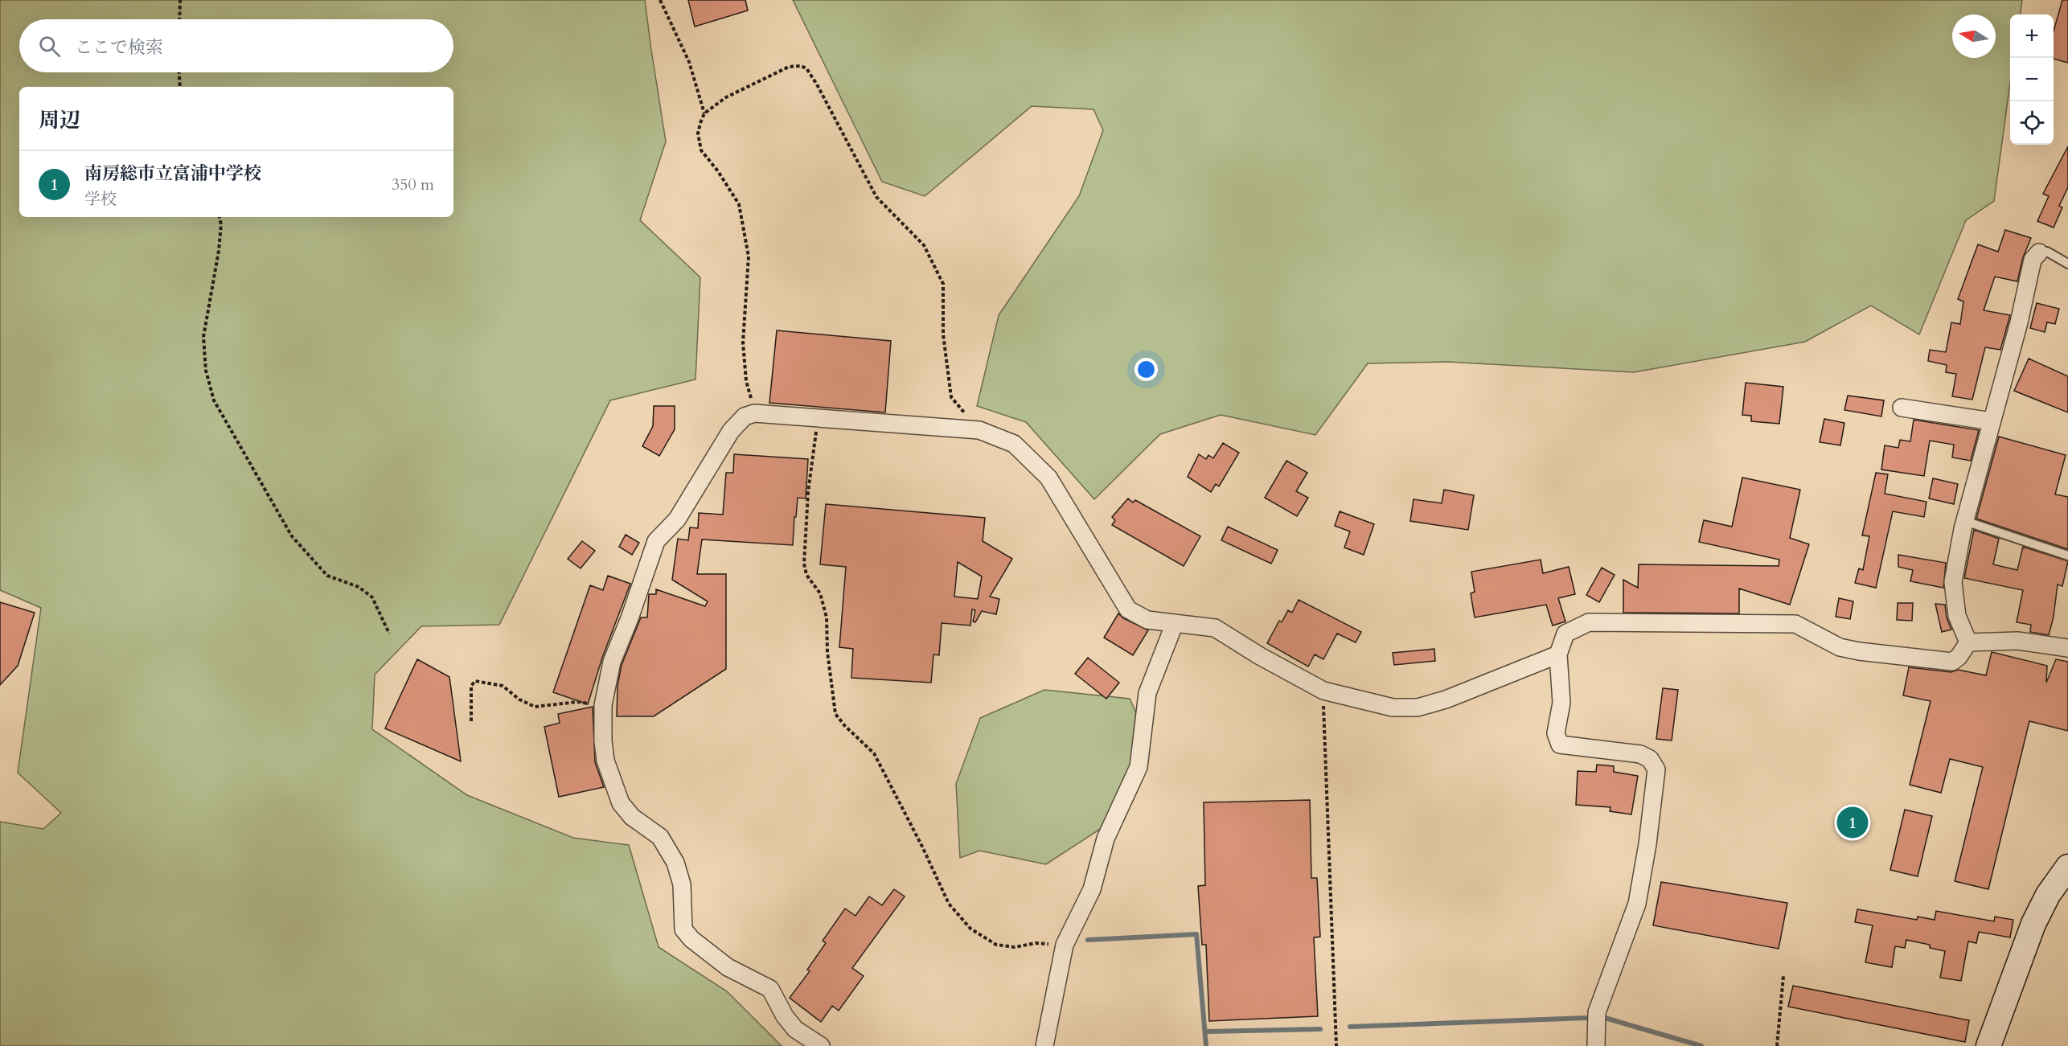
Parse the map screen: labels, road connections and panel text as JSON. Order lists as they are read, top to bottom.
{
  "north": "left",
  "page": {
    "map_buttons": ["+", "−"],
    "search": "ここで検索",
    "heading": "周辺",
    "list": [
      {
        "mark": "1",
        "name": "南房総市立富浦中学校",
        "note": "学校",
        "value": "350 m"
      }
    ],
    "pins": "1"
  }
}
